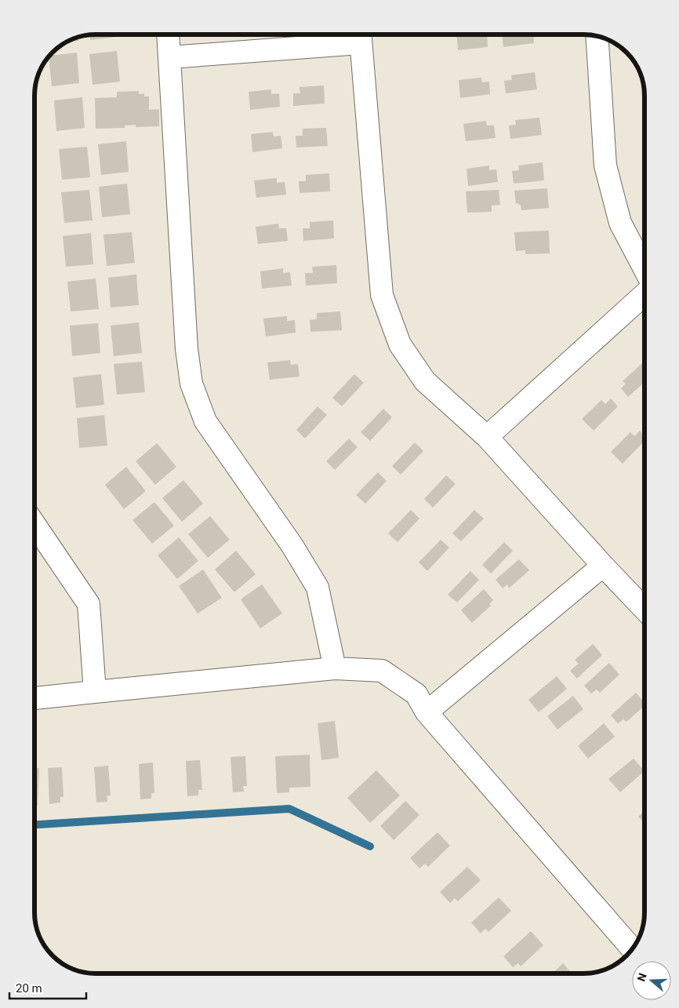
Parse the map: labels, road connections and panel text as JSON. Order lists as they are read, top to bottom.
{
  "scale_bar": "20 m",
  "north": "left"
}
